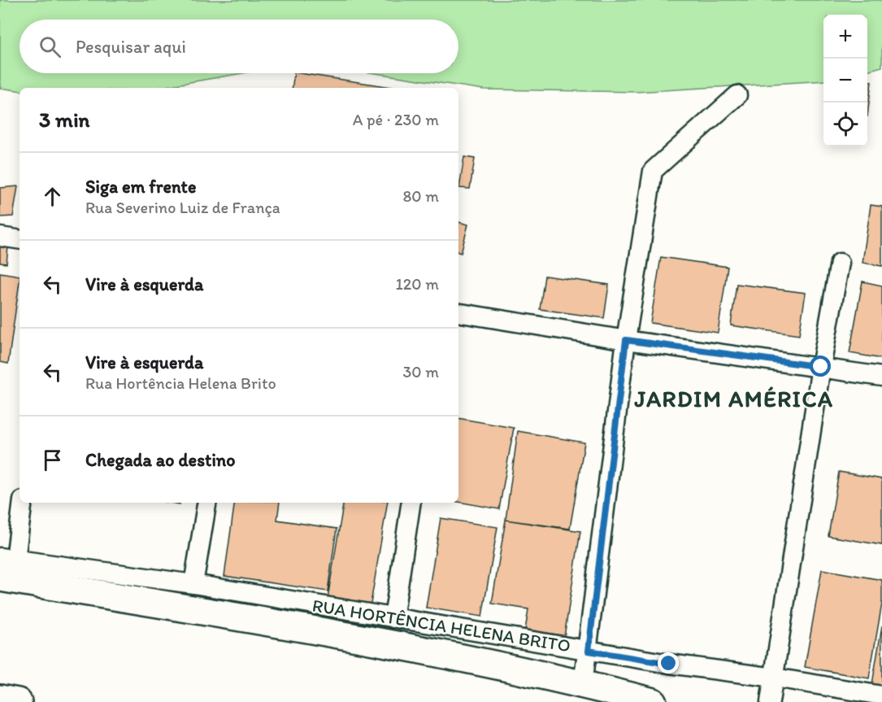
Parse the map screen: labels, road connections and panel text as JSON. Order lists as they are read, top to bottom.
{
  "streets": {
    "highway": ["RUA HORTÊNCIA HELENA BRITO"]
  },
  "districts": ["JARDIM AMÉRICA"],
  "page": {
    "map_buttons": ["+", "−"],
    "search": "Pesquisar aqui",
    "heading": ["3 min", "A pé · 230 m"],
    "list": [
      ["Siga em frente", "Rua Severino Luiz de França", "80 m"],
      ["Vire à esquerda", "120 m"],
      ["Vire à esquerda", "Rua Hortência Helena Brito", "30 m"],
      "Chegada ao destino"
    ]
  }
}
